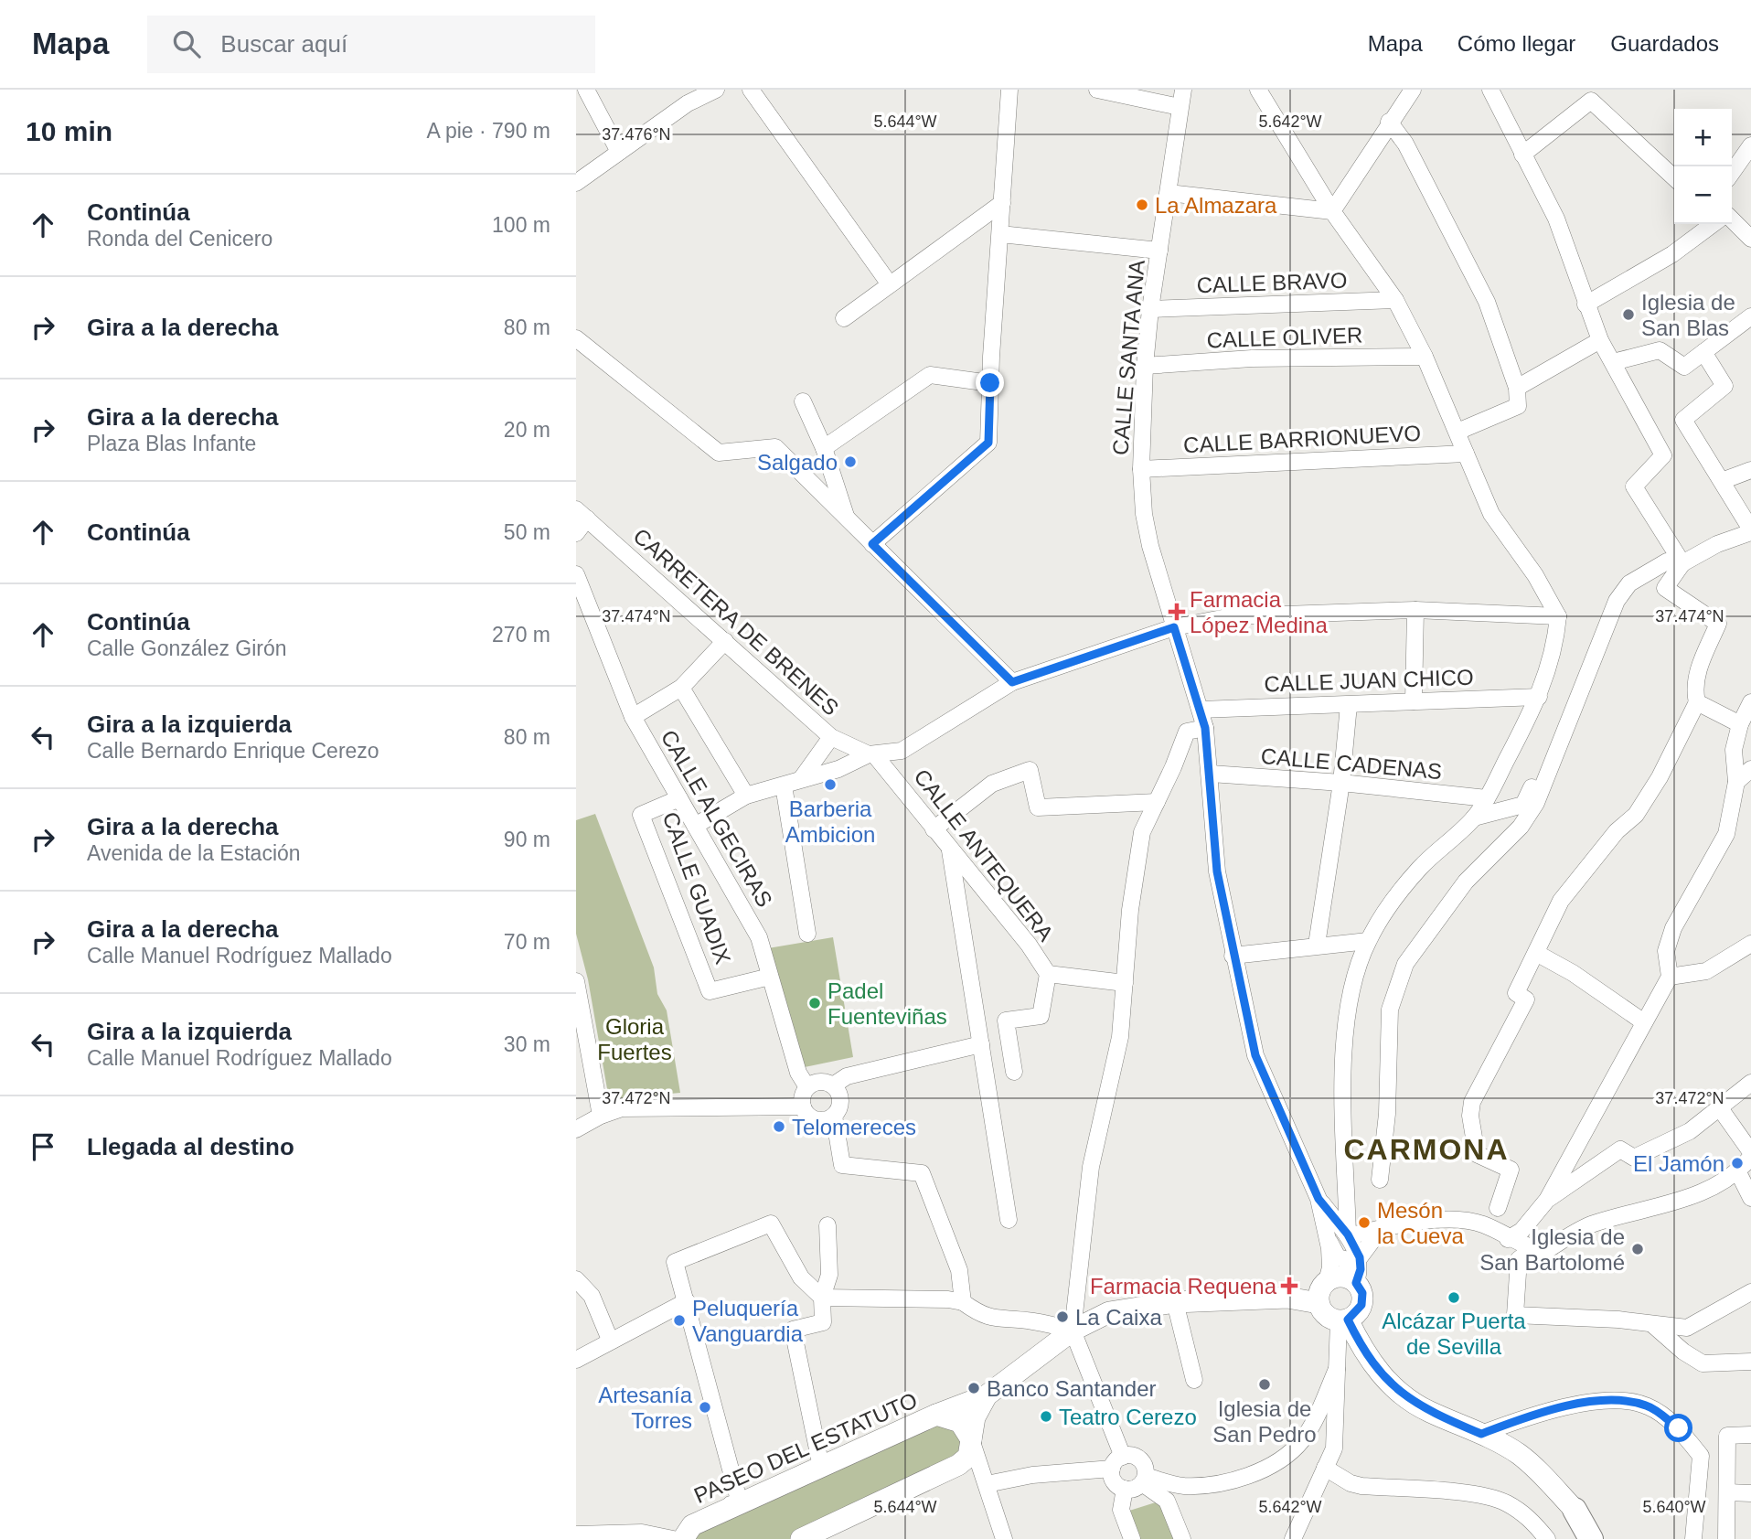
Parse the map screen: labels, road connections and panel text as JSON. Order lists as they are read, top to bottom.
{
  "streets": {
    "main road": ["PASEO DEL ESTATUTO"],
    "street": [
      "CALLE BRAVO",
      "CALLE OLIVER",
      "CALLE SANTA ANA",
      "CALLE BARRIONUEVO",
      "CARRETERA DE BRENES",
      "CALLE JUAN CHICO",
      "CALLE CADENAS",
      "CALLE ALGECIRAS",
      "CALLE ANTEQUERA",
      "CALLE GUADIX"
    ]
  },
  "crossings": [
    ["CALLE BRAVO", "CALLE SANTA ANA"],
    ["CALLE OLIVER", "CALLE SANTA ANA"],
    ["CALLE SANTA ANA", "CALLE BARRIONUEVO"],
    ["CALLE SANTA ANA", "CALLE JUAN CHICO"],
    ["CALLE SANTA ANA", "CALLE CADENAS"],
    ["CARRETERA DE BRENES", "CALLE ANTEQUERA"],
    ["CALLE ALGECIRAS", "CALLE GUADIX"]
  ],
  "districts": ["CARMONA"],
  "parks": ["Gloria Fuertes"],
  "places": {
    "other": [
      "La Almazara",
      "Iglesia de San Blas",
      "Salgado",
      "Barberia Ambicion",
      "Padel Fuenteviñas",
      "Telomereces",
      "El Jamón",
      "Mesón la Cueva",
      "Iglesia de San Bartolomé",
      "Alcázar Puerta de Sevilla",
      "La Caixa",
      "Peluquería Vanguardia",
      "Iglesia de San Pedro",
      "Banco Santander",
      "Artesanía Torres",
      "Teatro Cerezo"
    ],
    "health": ["Farmacia López Medina", "Farmacia Requena"]
  },
  "page": {
    "header": "Mapa",
    "search": "Buscar aquí",
    "nav": ["Mapa", "Cómo llegar", "Guardados"],
    "heading": ["10 min", "A pie · 790 m"],
    "map_buttons": ["+", "−"],
    "list": [
      ["Continúa", "Ronda del Cenicero", "100 m"],
      ["Gira a la derecha", "80 m"],
      ["Gira a la derecha", "Plaza Blas Infante", "20 m"],
      ["Continúa", "50 m"],
      ["Continúa", "Calle González Girón", "270 m"],
      ["Gira a la izquierda", "Calle Bernardo Enrique Cerezo", "80 m"],
      ["Gira a la derecha", "Avenida de la Estación", "90 m"],
      ["Gira a la derecha", "Calle Manuel Rodríguez Mallado", "70 m"],
      ["Gira a la izquierda", "Calle Manuel Rodríguez Mallado", "30 m"],
      "Llegada al destino"
    ]
  },
  "coordinates": [
    "5.644°W",
    "5.642°W",
    "37.476°N",
    "37.474°N",
    "37.472°N",
    "5.640°W"
  ]
}
